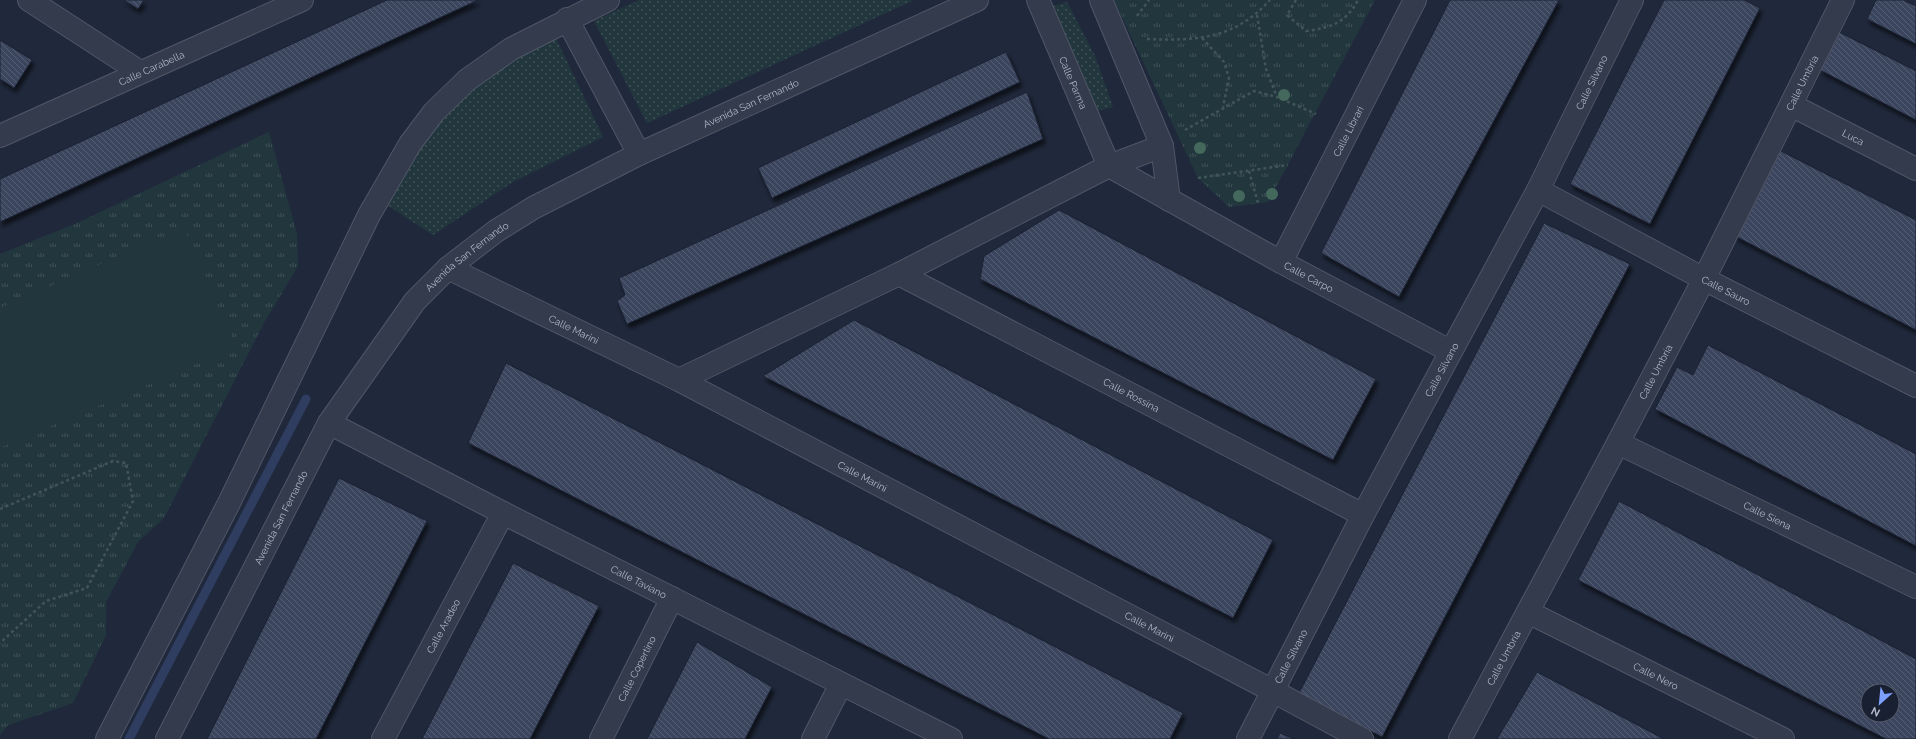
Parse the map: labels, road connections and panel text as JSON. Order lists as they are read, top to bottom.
{
  "streets": {
    "street": [
      "Calle Carabella",
      "Calle Umbría",
      "Calle Parma",
      "Calle Silvano",
      "Avenida San Fernando",
      "Calle Librari",
      "Luca",
      "Calle Carpo",
      "Calle Sauro",
      "Calle Marini",
      "Calle Rossina",
      "Calle Siena",
      "Calle Taviano",
      "Calle Aradeo",
      "Calle Copertino",
      "Calle Nero"
    ]
  },
  "crossings": [
    ["Calle Umbría", "Luca"],
    ["Calle Umbría", "Calle Sauro"],
    ["Calle Umbría", "Calle Siena"],
    ["Calle Umbría", "Calle Nero"],
    ["Calle Parma", "Calle Carpo"],
    ["Calle Silvano", "Calle Carpo"],
    ["Calle Silvano", "Calle Sauro"],
    ["Calle Silvano", "Calle Marini"],
    ["Calle Silvano", "Calle Rossina"],
    ["Avenida San Fernando", "Calle Marini"],
    ["Avenida San Fernando", "Calle Taviano"],
    ["Calle Librari", "Calle Carpo"],
    ["Calle Taviano", "Calle Aradeo"],
    ["Calle Taviano", "Calle Copertino"]
  ],
  "north": "bottom left"
}
